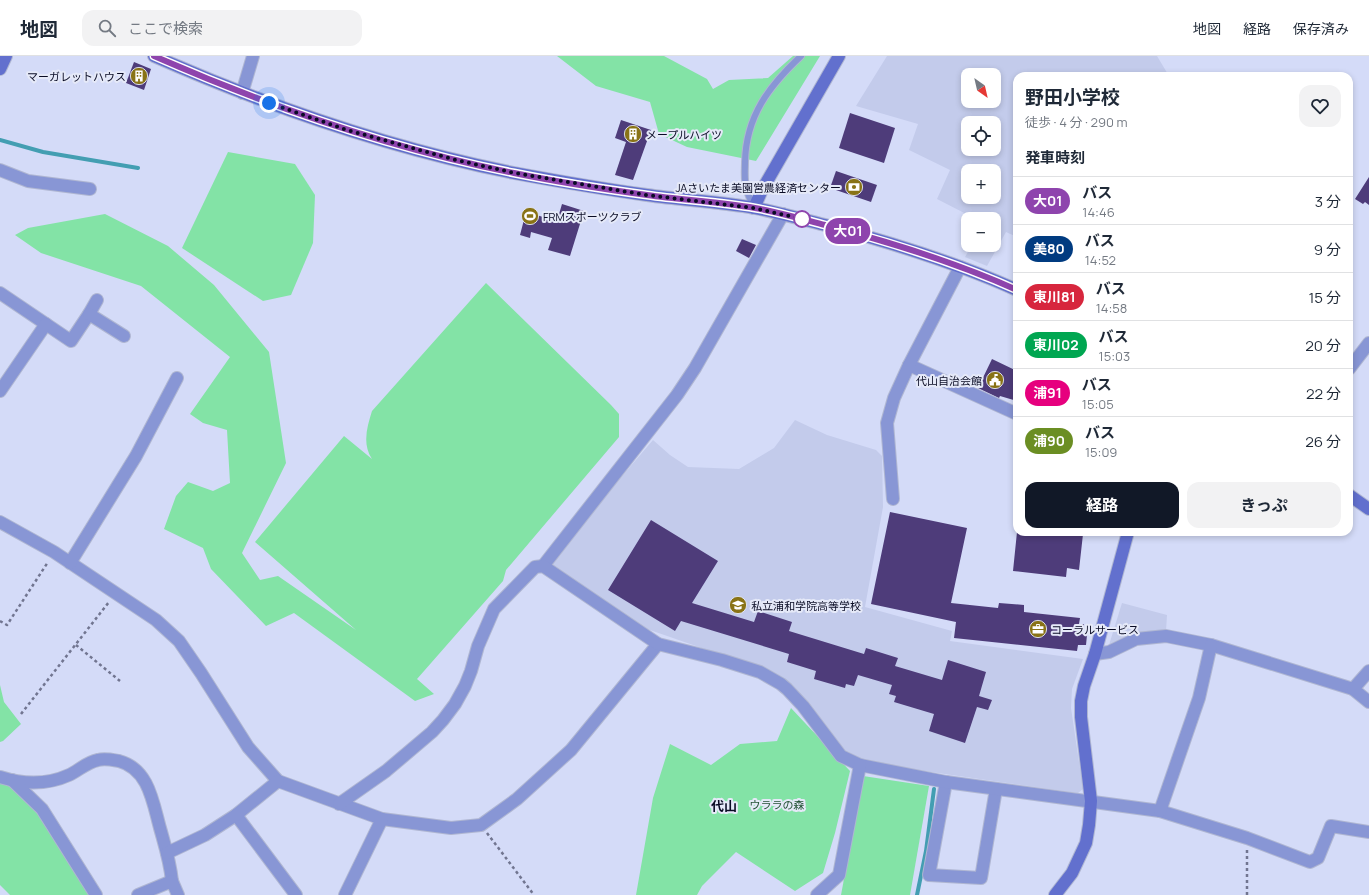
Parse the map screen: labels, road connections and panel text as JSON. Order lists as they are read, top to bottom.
{
  "districts": ["代山"],
  "parks": ["ウララの森"],
  "places": {
    "building": ["マーガレットハウス", "メープルハイツ"],
    "bank": ["JAさいたま美園営農経済センター"],
    "sports": ["FRMスポーツクラブ"],
    "public building": ["代山自治会館"],
    "school or university": ["私立浦和学院高等学校"],
    "office": ["コーラルサービス"]
  },
  "lines": ["bus line 大01"],
  "north": "bottom right",
  "page": {
    "header": "地図",
    "search": "ここで検索",
    "nav": ["地図", "経路", "保存済み"],
    "on_map": "大01",
    "map_buttons": ["+", "−"],
    "heading": [
      ["野田小学校", "徒歩 · 4 分 · 290 m"],
      "発車時刻"
    ],
    "list": [
      {
        "mark": "大01",
        "name": "バス",
        "note": "14:46",
        "value": "3 分"
      },
      {
        "mark": "美80",
        "name": "バス",
        "note": "14:52",
        "value": "9 分"
      },
      {
        "mark": "東川81",
        "name": "バス",
        "note": "14:58",
        "value": "15 分"
      },
      {
        "mark": "東川02",
        "name": "バス",
        "note": "15:03",
        "value": "20 分"
      },
      {
        "mark": "浦91",
        "name": "バス",
        "note": "15:05",
        "value": "22 分"
      },
      {
        "mark": "浦90",
        "name": "バス",
        "note": "15:09",
        "value": "26 分"
      }
    ],
    "buttons": ["経路", "きっぷ"]
  }
}
